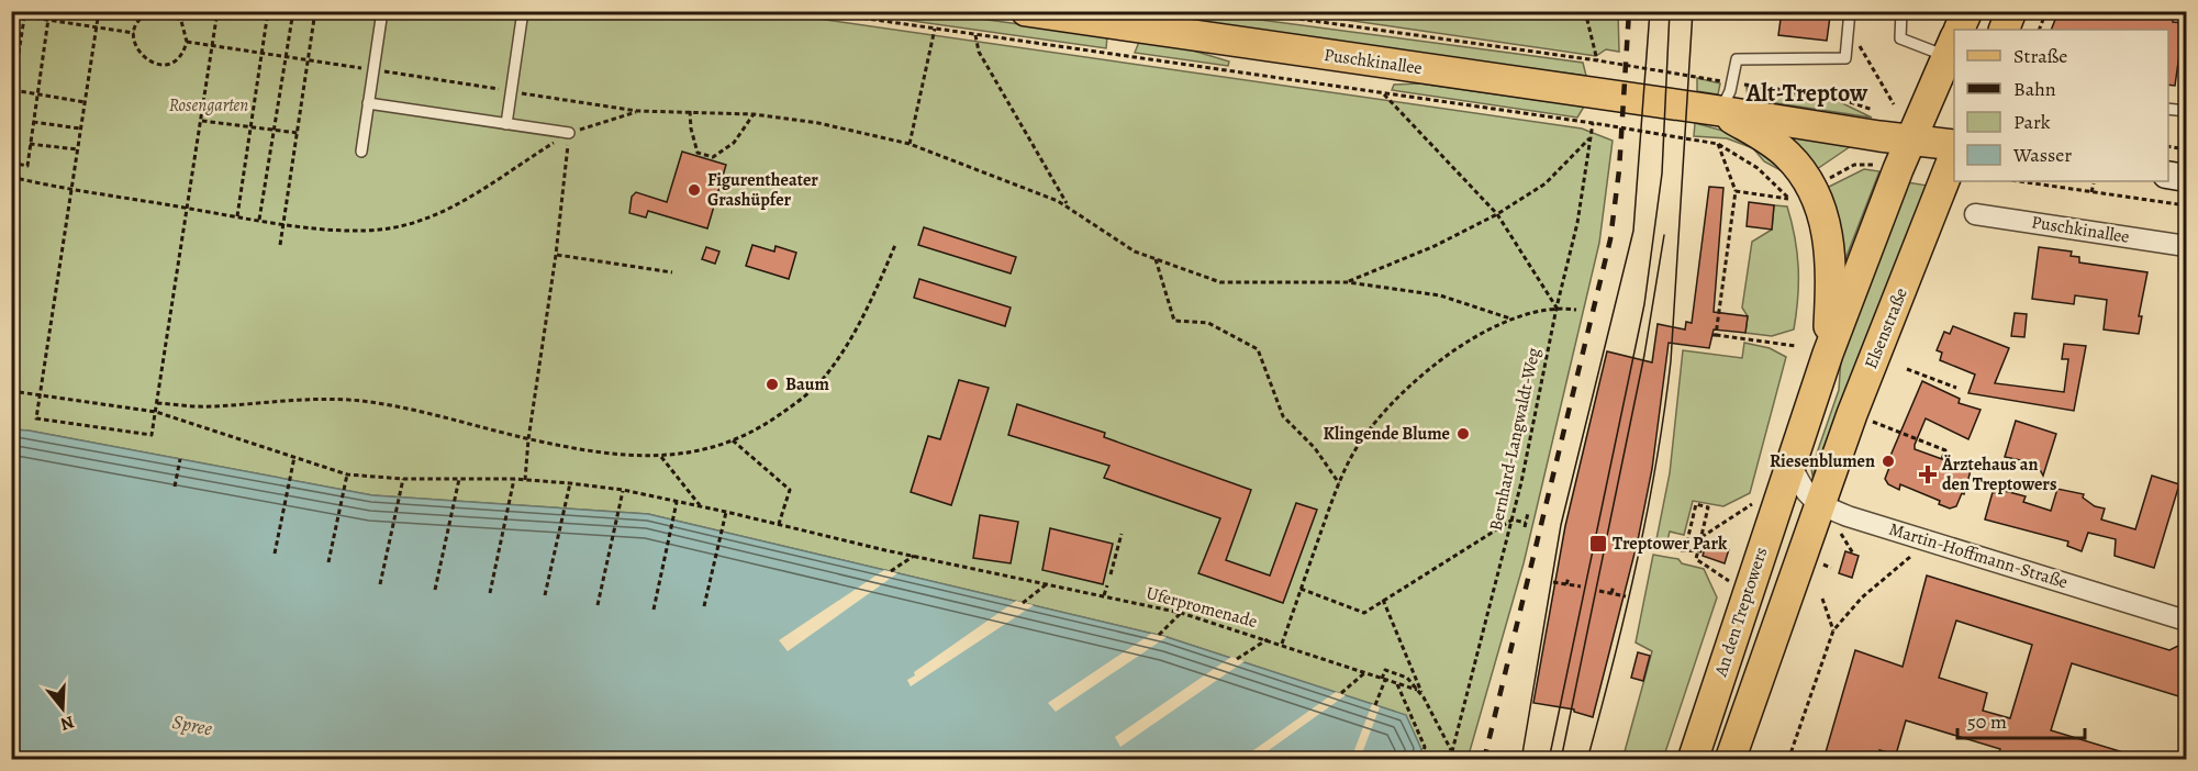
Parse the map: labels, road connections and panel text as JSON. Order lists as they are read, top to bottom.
{
  "streets": {
    "main road": ["Puschkinallee", "Elsenstraße", "An den Treptowers"],
    "street": ["Martin-Hoffmann-Straße"],
    "path": ["Bernhard-Langwaldt-Weg", "Uferpromenade"]
  },
  "crossings": [
    ["Elsenstraße", "Martin-Hoffmann-Straße"],
    ["Elsenstraße", "An den Treptowers"],
    ["Martin-Hoffmann-Straße", "An den Treptowers"]
  ],
  "districts": ["Alt-Treptow"],
  "water": ["Spree"],
  "parks": ["Rosengarten"],
  "places": {
    "other": [
      "Figurentheater Grashüpfer",
      "Baum",
      "Klingende Blume",
      "Riesenblumen"
    ],
    "health": ["Ärztehaus an den Treptowers"],
    "transit": ["Treptower Park"]
  },
  "legend": [
    "Straße",
    "Bahn",
    "Park",
    "Wasser"
  ],
  "scale_bar": "50 m",
  "north": "bottom"
}
